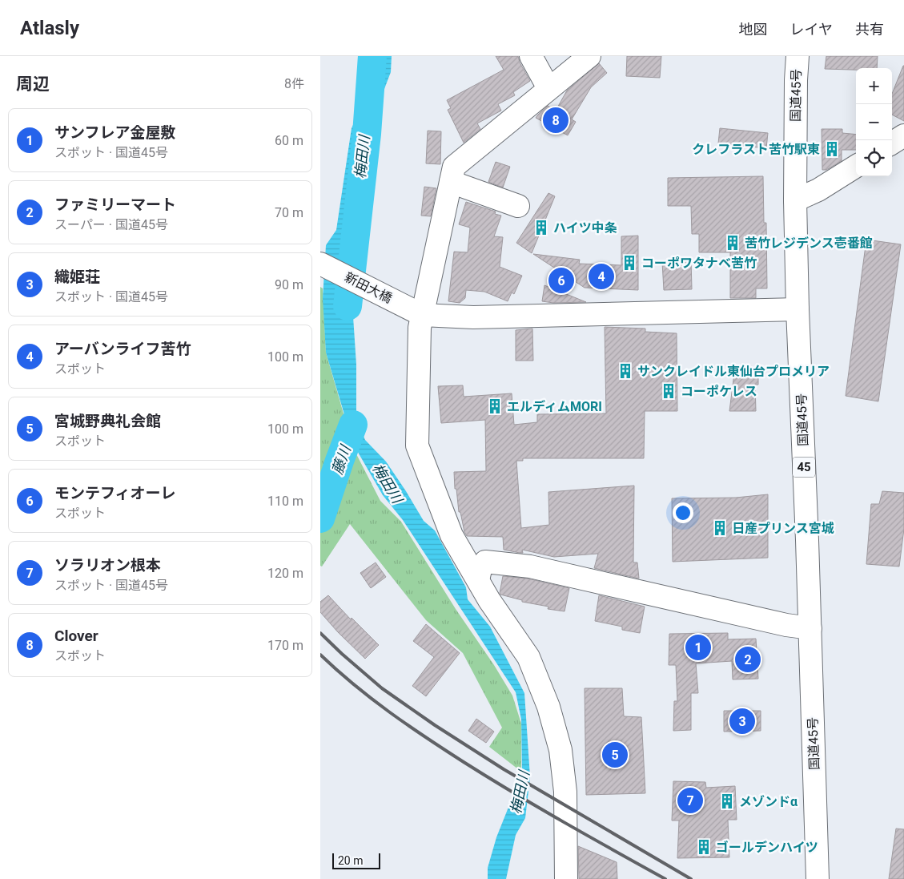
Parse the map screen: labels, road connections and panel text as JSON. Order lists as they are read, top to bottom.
{
  "streets": {
    "main road": ["国道45号", "新田大橋", "45"]
  },
  "water": ["梅田川", "藤川"],
  "places": {
    "building": [
      "クレフラスト苦竹駅東",
      "ハイツ中条",
      "苦竹レジデンス壱番館",
      "コーポワタナベ苦竹",
      "サンクレイドル東仙台プロメリア",
      "コーポケレス",
      "エルディムMORI",
      "日産プリンス宮城",
      "メゾンドα",
      "ゴールデンハイツ"
    ]
  },
  "scale_bar": "20 m",
  "page": {
    "header": "Atlasly",
    "nav": ["地図", "レイヤ", "共有"],
    "heading": ["周辺", "8件"],
    "map_buttons": ["+", "−"],
    "pins": [
      "8",
      "4",
      "6",
      "1",
      "2",
      "3",
      "5",
      "7"
    ],
    "list": [
      {
        "mark": "1",
        "name": "サンフレア金屋敷",
        "note": "スポット · 国道45号",
        "value": "60 m"
      },
      {
        "mark": "2",
        "name": "ファミリーマート",
        "note": "スーパー · 国道45号",
        "value": "70 m"
      },
      {
        "mark": "3",
        "name": "織姫荘",
        "note": "スポット · 国道45号",
        "value": "90 m"
      },
      {
        "mark": "4",
        "name": "アーバンライフ苦竹",
        "note": "スポット",
        "value": "100 m"
      },
      {
        "mark": "5",
        "name": "宮城野典礼会館",
        "note": "スポット",
        "value": "100 m"
      },
      {
        "mark": "6",
        "name": "モンテフィオーレ",
        "note": "スポット",
        "value": "110 m"
      },
      {
        "mark": "7",
        "name": "ソラリオン根本",
        "note": "スポット · 国道45号",
        "value": "120 m"
      },
      {
        "mark": "8",
        "name": "Clover",
        "note": "スポット",
        "value": "170 m"
      }
    ],
    "scale": "20 m"
  }
}
